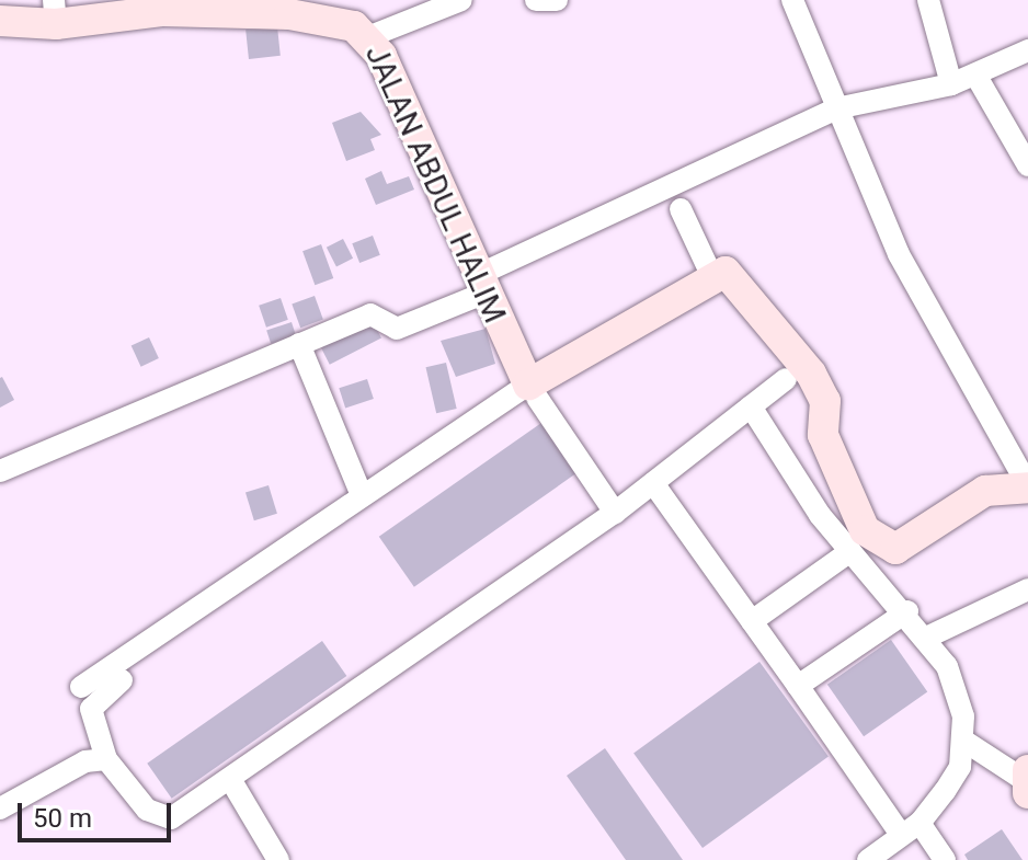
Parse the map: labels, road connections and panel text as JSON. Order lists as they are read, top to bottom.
{
  "streets": {
    "street": ["JALAN ABDUL HALIM"]
  },
  "scale_bar": "50 m"
}
